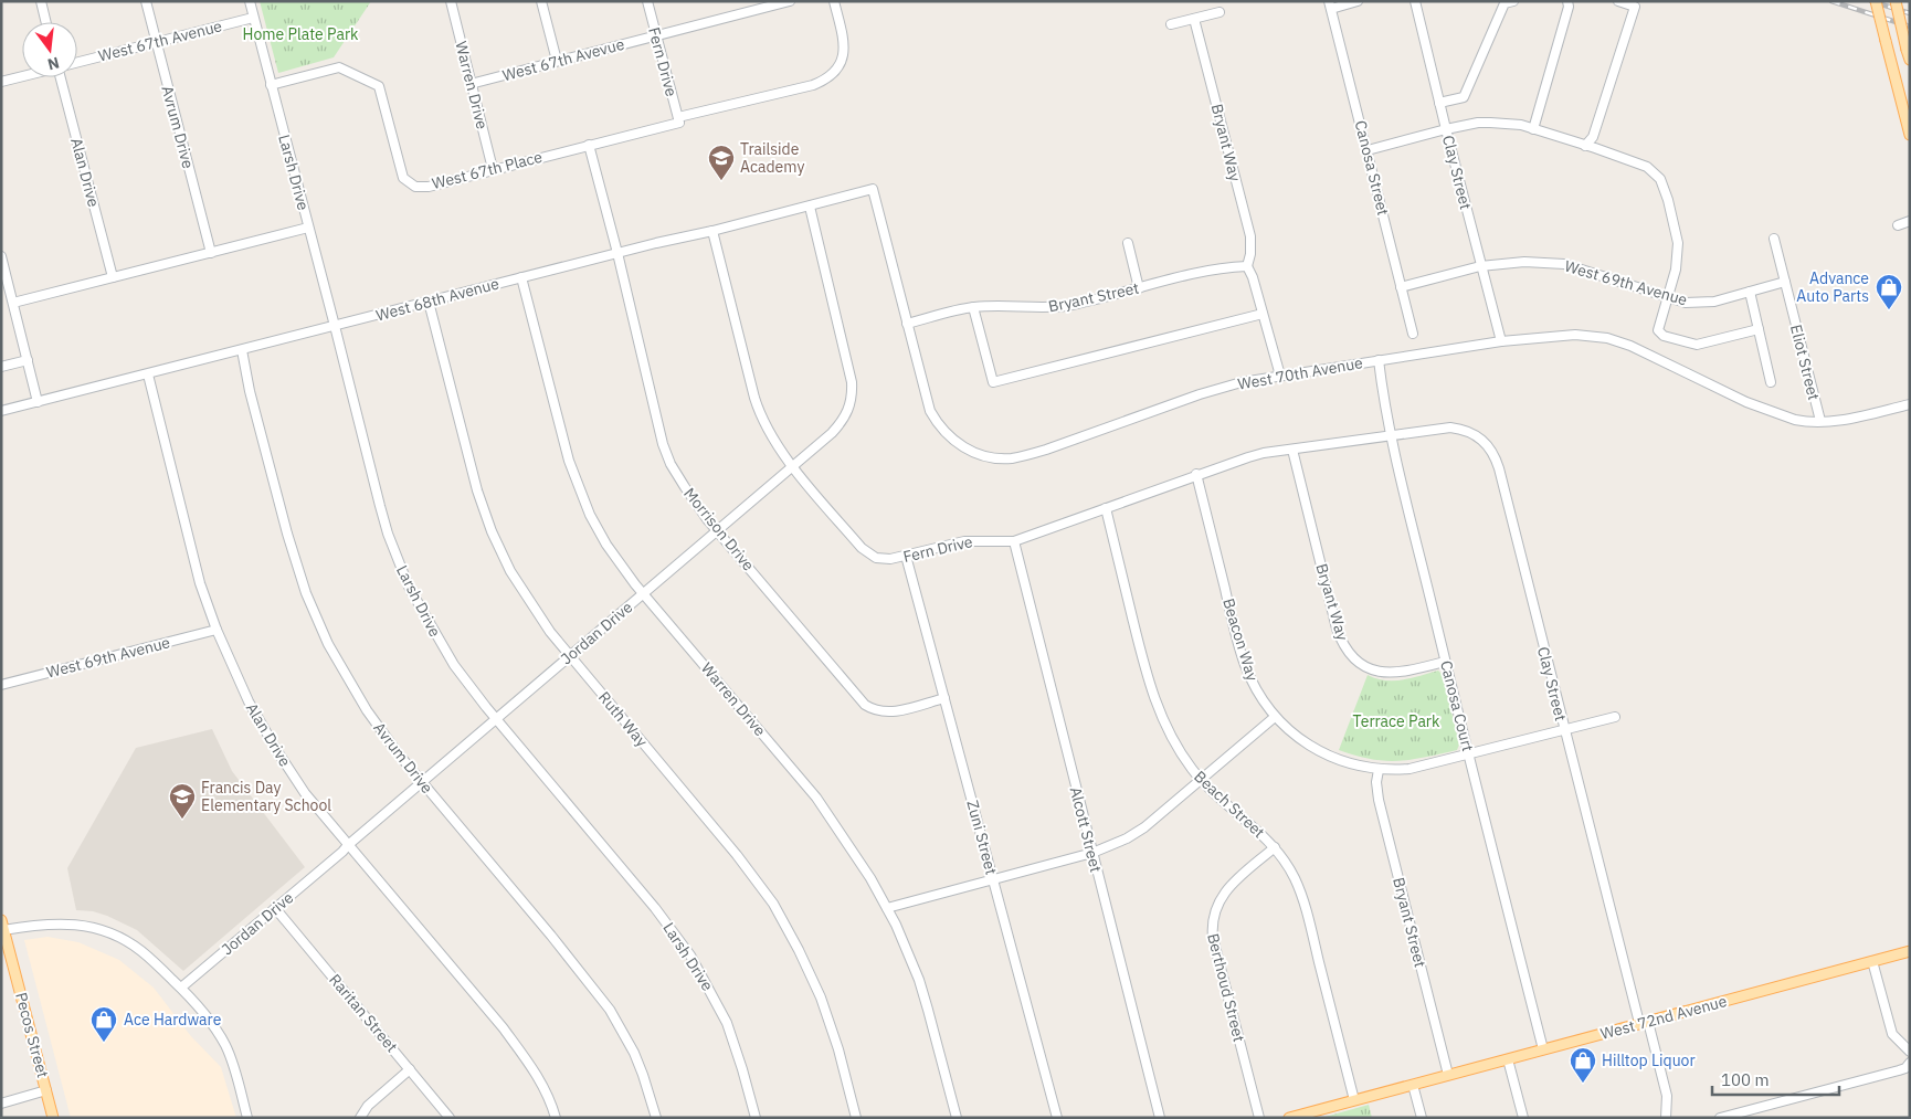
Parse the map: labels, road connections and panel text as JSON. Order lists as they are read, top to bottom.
{
  "streets": {
    "main road": ["West 72nd Avenue", "Pecos Street"],
    "street": [
      "West 67th Avenue",
      "West 67th Avevue",
      "Fern Drive",
      "Warren Drive",
      "Avrum Drive",
      "Bryant Way",
      "Canosa Street",
      "West 67th Place",
      "Alan Drive",
      "Larsh Drive",
      "Clay Street",
      "West 69th Avenue",
      "Bryant Street",
      "West 68th Avenue",
      "Eliot Street",
      "West 70th Avenue",
      "Morrison Drive",
      "Jordan Drive",
      "Beacon Way",
      "Canosa Court",
      "Ruth Way",
      "Beach Street",
      "Alcott Street",
      "Zuni Street",
      "Berthoud Street",
      "Raritan Street"
    ]
  },
  "crossings": [
    ["West 67th Avenue", "Avrum Drive"],
    ["West 67th Avenue", "Larsh Drive"],
    ["West 67th Avevue", "Fern Drive"],
    ["West 67th Avevue", "Warren Drive"],
    ["Fern Drive", "Bryant Way"],
    ["Fern Drive", "West 67th Place"],
    ["Fern Drive", "Clay Street"],
    ["Fern Drive", "West 68th Avenue"],
    ["Fern Drive", "Jordan Drive"],
    ["Fern Drive", "Beacon Way"],
    ["Fern Drive", "Canosa Court"],
    ["Fern Drive", "Beach Street"],
    ["Fern Drive", "Alcott Street"],
    ["Fern Drive", "Zuni Street"],
    ["Warren Drive", "West 67th Place"],
    ["Warren Drive", "West 68th Avenue"],
    ["Warren Drive", "Jordan Drive"],
    ["Avrum Drive", "West 68th Avenue"],
    ["Avrum Drive", "Jordan Drive"],
    ["Bryant Way", "Bryant Street"],
    ["Bryant Way", "Canosa Court"],
    ["Canosa Street", "West 69th Avenue"],
    ["West 67th Place", "Larsh Drive"],
    ["West 67th Place", "Morrison Drive"],
    ["Alan Drive", "West 69th Avenue"],
    ["Alan Drive", "West 68th Avenue"],
    ["Alan Drive", "Jordan Drive"],
    ["Larsh Drive", "West 68th Avenue"],
    ["Larsh Drive", "Jordan Drive"],
    ["Clay Street", "West 69th Avenue"],
    ["Clay Street", "West 70th Avenue"],
    ["Clay Street", "Beacon Way"],
    ["Clay Street", "Canosa Court"],
    ["Clay Street", "West 72nd Avenue"],
    ["West 69th Avenue", "Eliot Street"],
    ["Bryant Street", "West 70th Avenue"],
    ["Bryant Street", "Beacon Way"],
    ["Bryant Street", "West 72nd Avenue"],
    ["West 68th Avenue", "West 70th Avenue"],
    ["West 68th Avenue", "Morrison Drive"],
    ["West 68th Avenue", "Jordan Drive"],
    ["West 68th Avenue", "Ruth Way"],
    ["Eliot Street", "West 70th Avenue"],
    ["West 70th Avenue", "Canosa Court"],
    ["Morrison Drive", "Jordan Drive"],
    ["Morrison Drive", "Zuni Street"],
    ["Jordan Drive", "Ruth Way"],
    ["Jordan Drive", "Raritan Street"],
    ["Beacon Way", "Canosa Court"],
    ["Canosa Court", "West 72nd Avenue"],
    ["Beach Street", "Berthoud Street"],
    ["Beach Street", "West 72nd Avenue"]
  ],
  "parks": ["Home Plate Park", "Terrace Park"],
  "places": {
    "school or university": ["Trailside Academy", "Francis Day Elementary School"],
    "shop": ["Advance Auto Parts", "Ace Hardware", "Hilltop Liquor"]
  },
  "scale_bar": "100 m",
  "north": "bottom"
}
